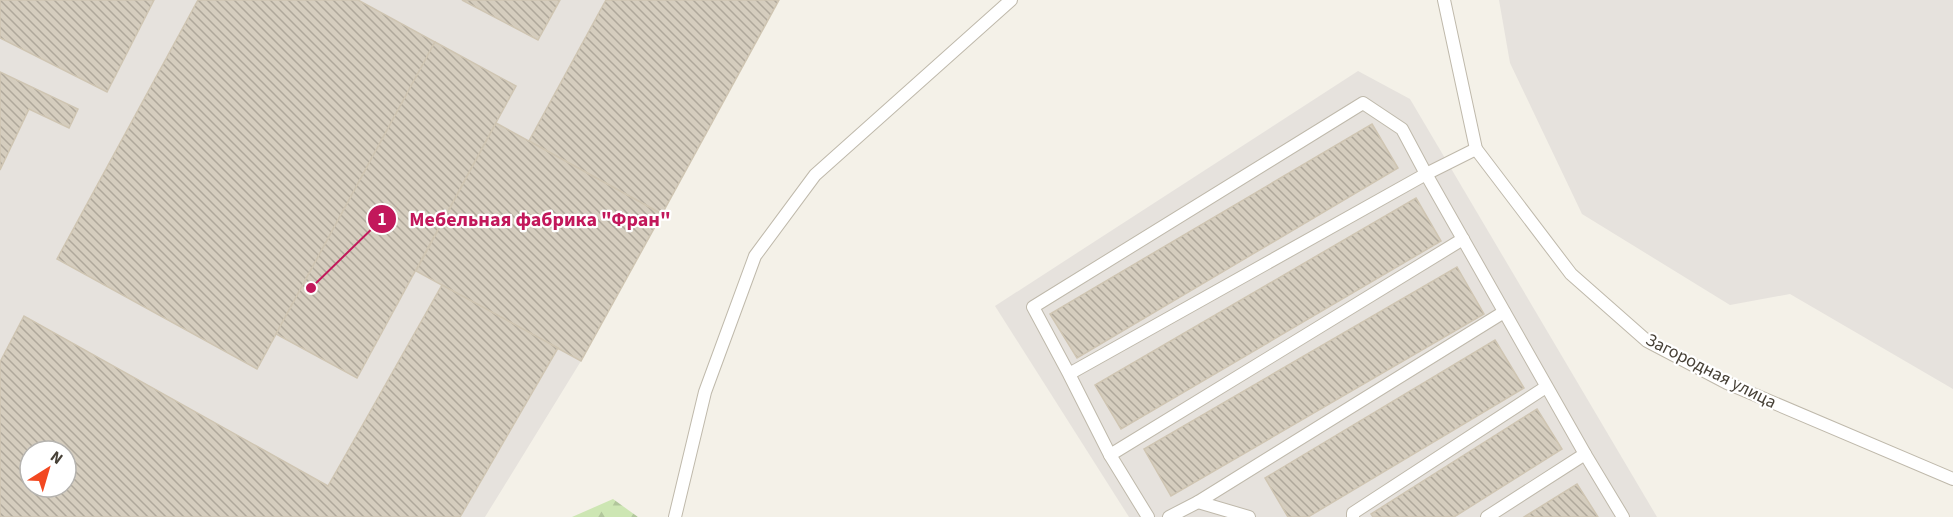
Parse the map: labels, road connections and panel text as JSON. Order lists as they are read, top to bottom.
{
  "streets": {
    "lane": ["Загородная улица"]
  },
  "places": ["Мебельная фабрика \"Фран\""],
  "north": "top right"
}
